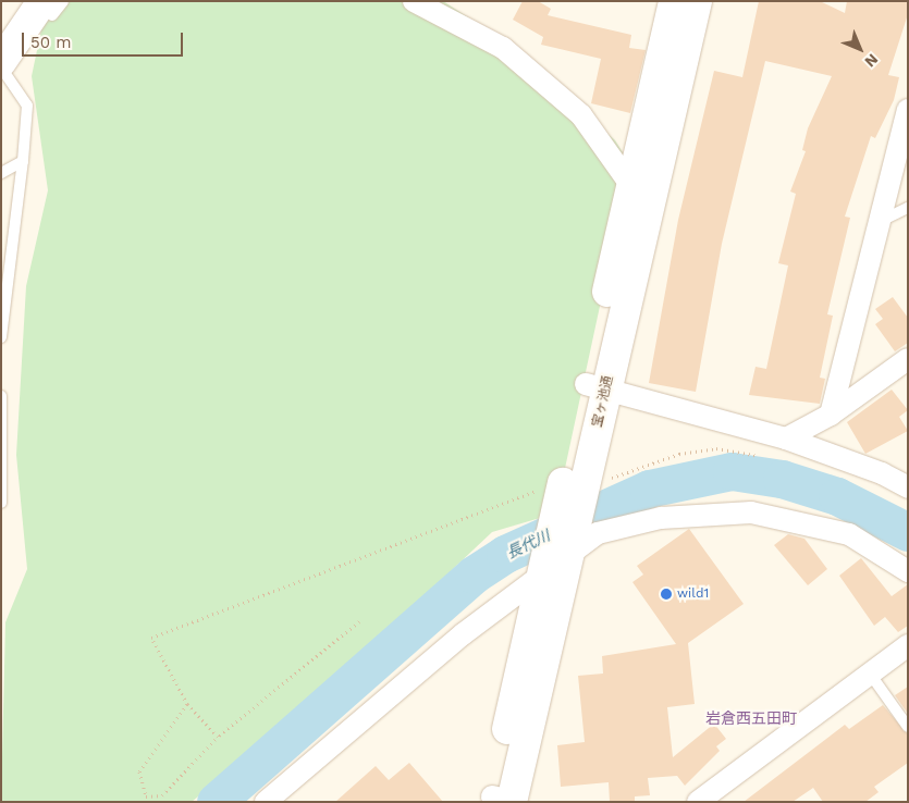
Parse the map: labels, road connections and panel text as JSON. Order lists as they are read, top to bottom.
{
  "streets": {
    "street": ["宝ヶ池通"]
  },
  "districts": ["岩倉西五田町"],
  "water": ["長代川"],
  "places": ["wild1"],
  "scale_bar": "50 m",
  "north": "bottom right"
}
